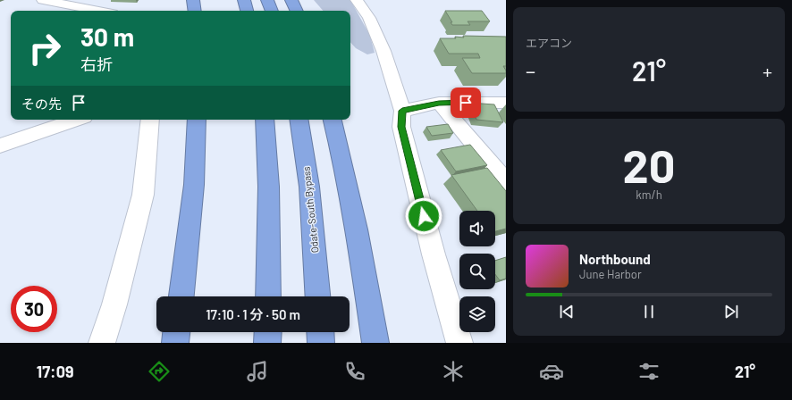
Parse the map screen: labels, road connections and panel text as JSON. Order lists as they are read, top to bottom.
{
  "streets": {
    "highway": ["Odate-South Bypass"]
  },
  "page": {
    "tile": [
      "エアコン",
      ["20", "km/h"]
    ],
    "turn": ["30 m", "右折"],
    "heat": ["−", "21°", "+"],
    "then": "その先",
    "song": ["Northbound", "June Harbor"],
    "limit": "30",
    "trip": "17:10 · 1 分 · 50 m",
    "tabs": ["17:09", "21°"]
  }
}
